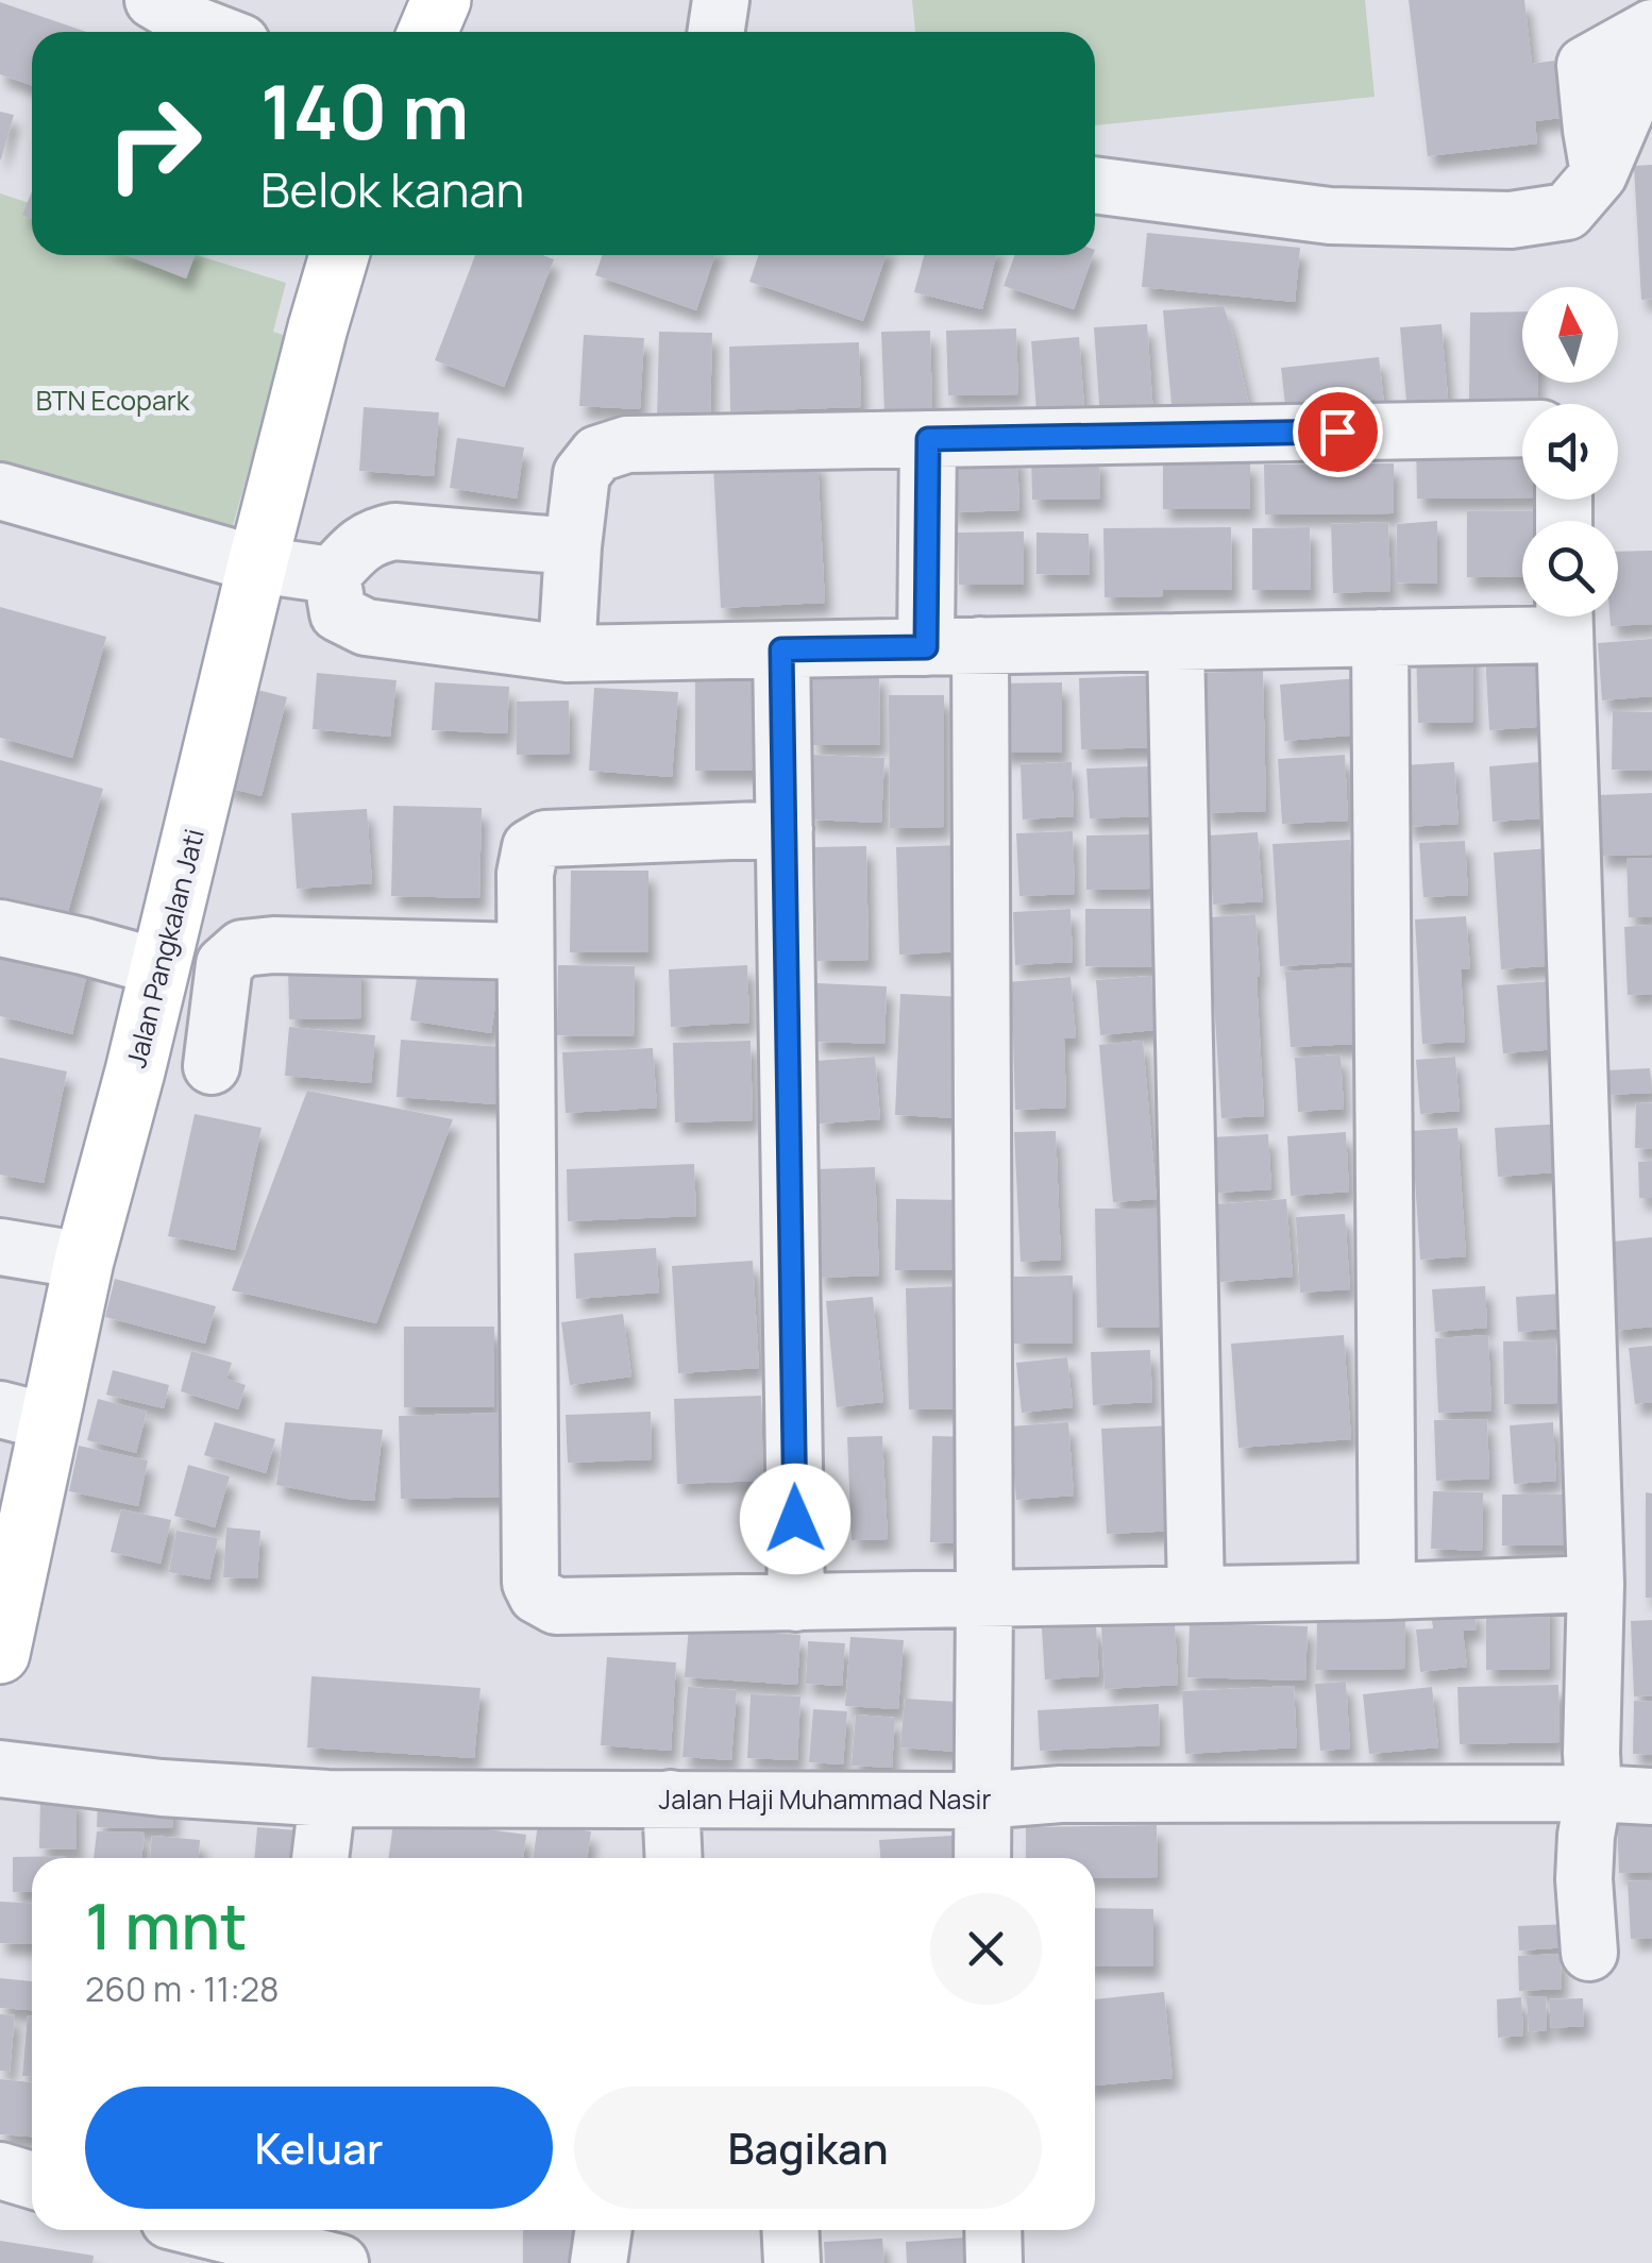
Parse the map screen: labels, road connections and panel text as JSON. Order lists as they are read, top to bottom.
{
  "streets": {
    "main road": ["Jalan Pangkalan Jati"],
    "street": ["Jalan Haji Muhammad Nasir"]
  },
  "parks": ["BTN Ecopark"],
  "north": "top",
  "page": {
    "turn": ["140 m", "Belok kanan"],
    "heading": ["1 mnt", "260 m · 11:28"],
    "buttons": ["Keluar", "Bagikan"]
  }
}
